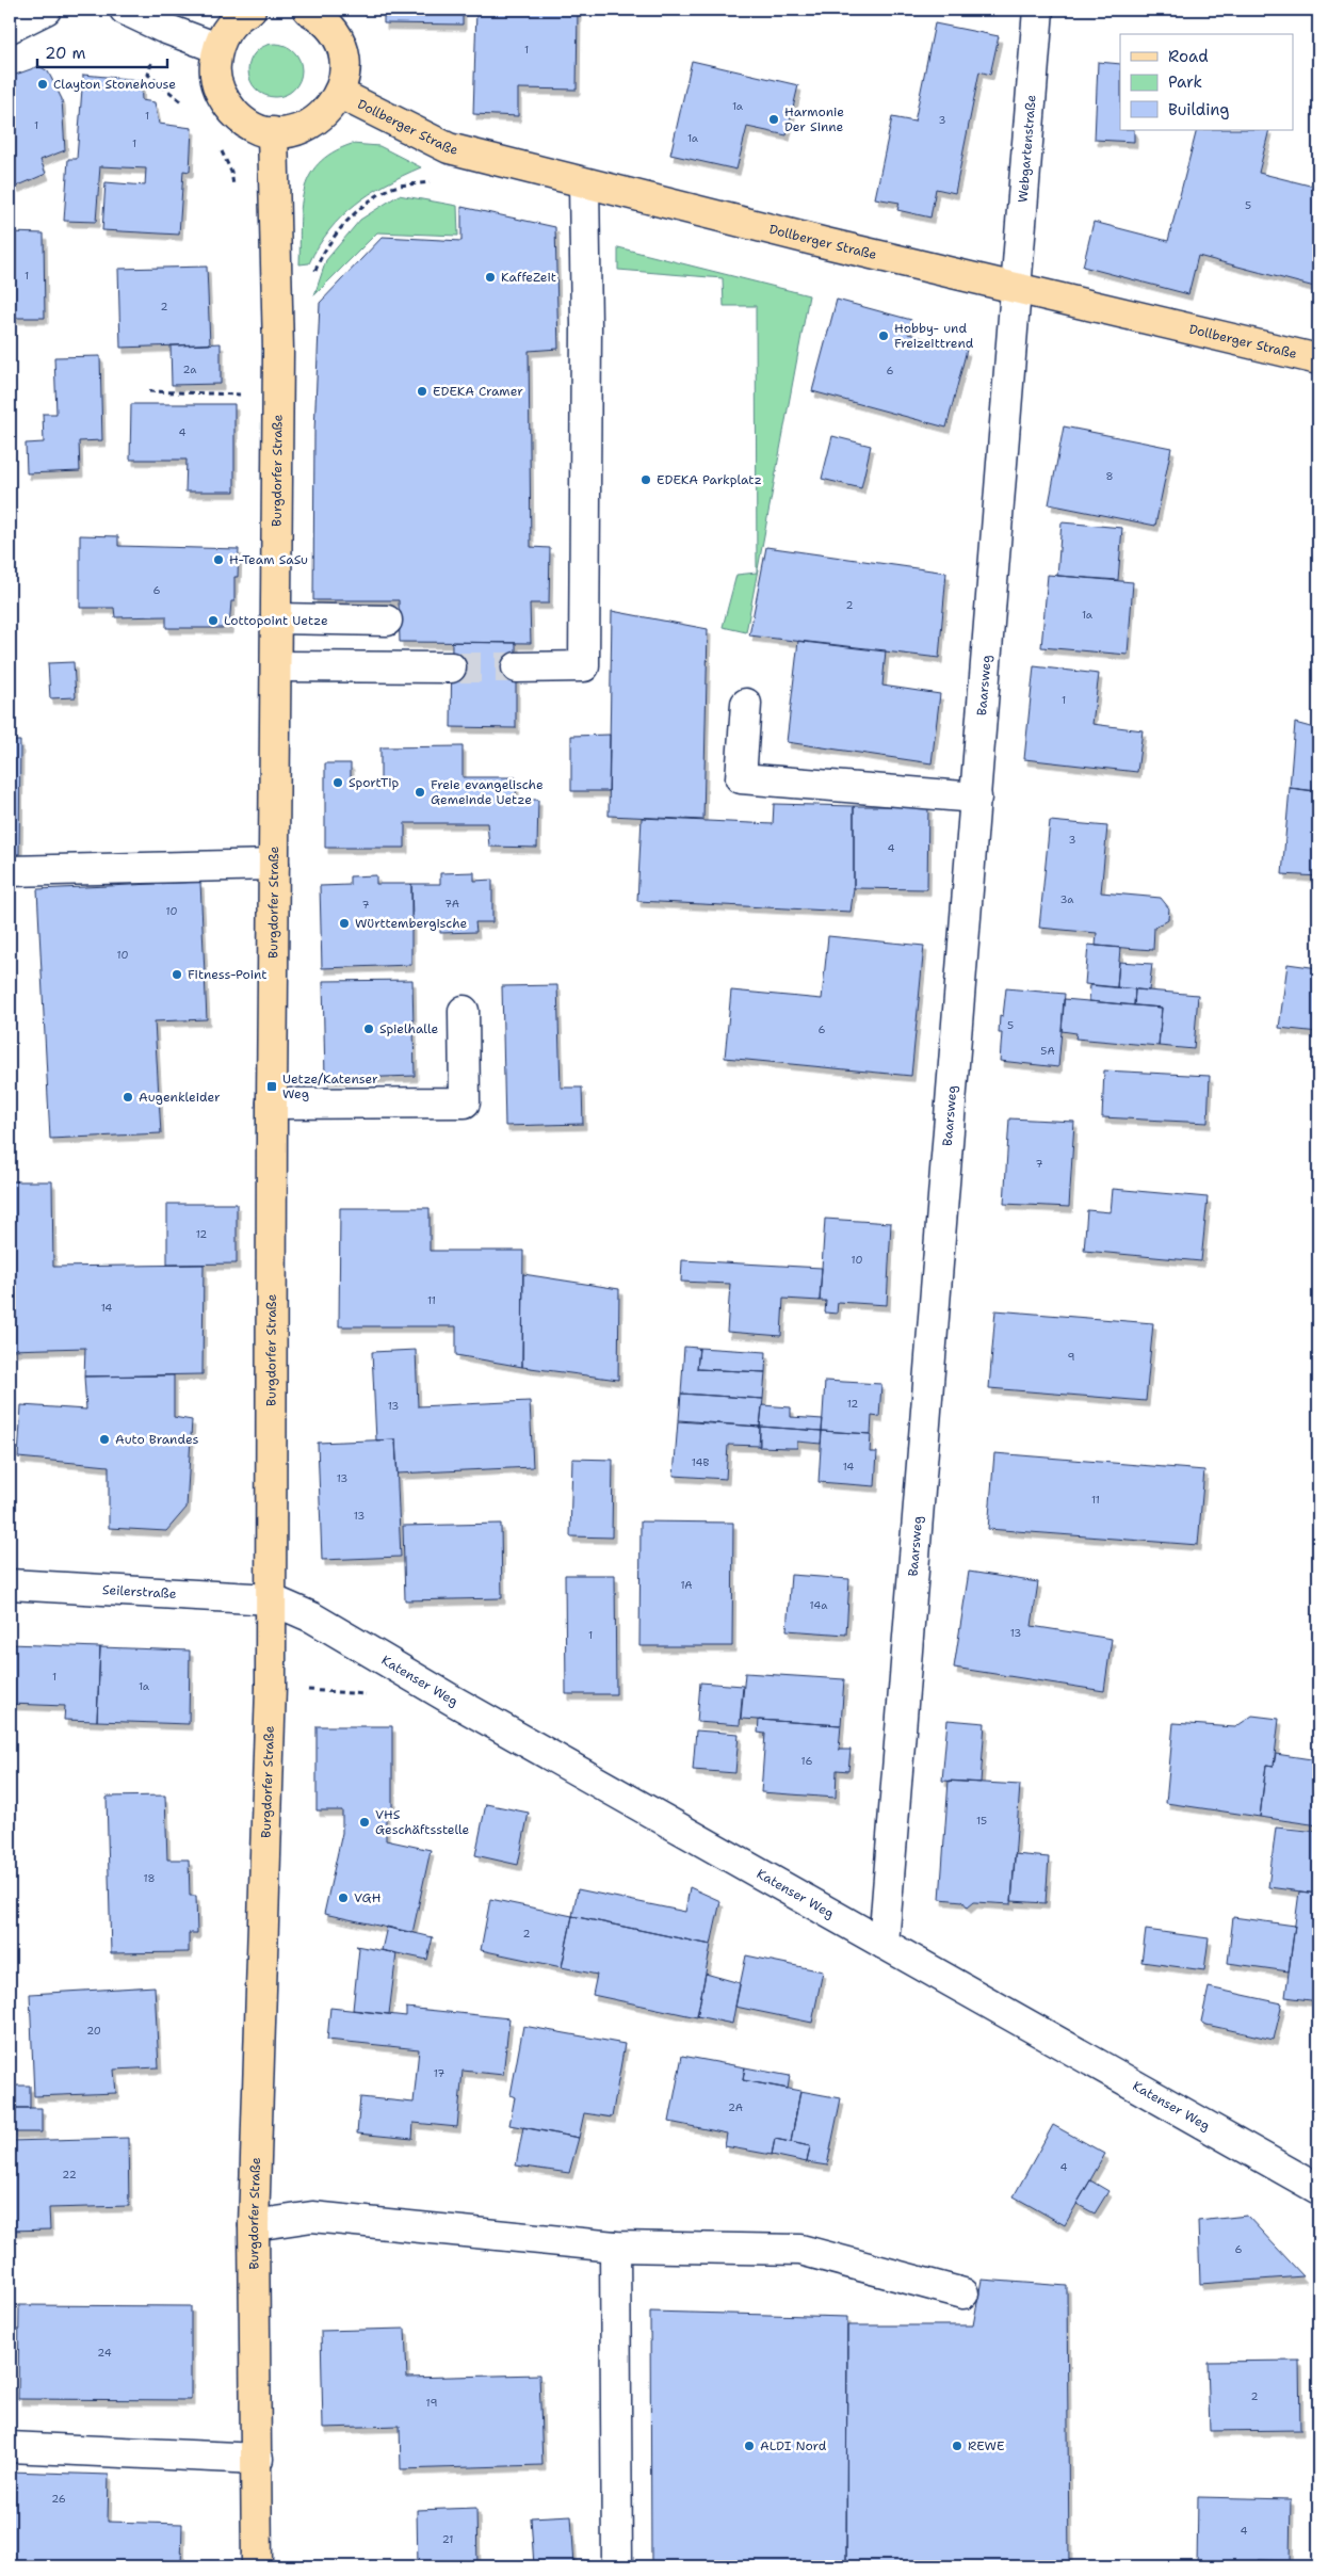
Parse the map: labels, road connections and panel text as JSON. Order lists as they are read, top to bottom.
{
  "streets": {
    "main road": ["Dollberger Straße", "Burgdorfer Straße"],
    "street": [
      "Webgartenstraße",
      "Baarsweg",
      "Seilerstraße",
      "Katenser Weg"
    ]
  },
  "crossings": [
    ["Dollberger Straße", "Webgartenstraße"],
    ["Dollberger Straße", "Baarsweg"],
    ["Webgartenstraße", "Baarsweg"],
    ["Burgdorfer Straße", "Seilerstraße"],
    ["Burgdorfer Straße", "Katenser Weg"],
    ["Baarsweg", "Katenser Weg"],
    ["Seilerstraße", "Katenser Weg"]
  ],
  "places": {
    "other": [
      "Clayton Stonehouse",
      "Harmonie Der Sinne",
      "KaffeZeit",
      "Hobby- und Freizeittrend",
      "EDEKA Cramer",
      "EDEKA Parkplatz",
      "H-Team SaSu",
      "Lottopoint Uetze",
      "SportTip",
      "Freie evangelische Gemeinde Uetze",
      "Württembergische",
      "Fitness-Point",
      "Spielhalle",
      "Augenkleider",
      "Auto Brandes",
      "VHS Geschäftsstelle",
      "VGH",
      "ALDI Nord",
      "REWE"
    ],
    "transit": ["Uetze/Katenser Weg"]
  },
  "house_numbers": [
    "1",
    "1a",
    "1",
    "3",
    "1",
    "1a",
    "1",
    "5",
    "1",
    "2",
    "2a",
    "6",
    "4",
    "8",
    "6",
    "2",
    "1a",
    "1",
    "3",
    "4",
    "3a",
    "7A",
    "7",
    "10",
    "10",
    "5",
    "6",
    "5A",
    "7",
    "12",
    "10",
    "11",
    "14",
    "9",
    "12",
    "13",
    "14B",
    "14",
    "13",
    "11",
    "13",
    "1A",
    "14a",
    "13",
    "1",
    "1",
    "1a",
    "16",
    "15",
    "18",
    "2",
    "20",
    "17",
    "2A",
    "4",
    "22",
    "6",
    "24",
    "2",
    "19",
    "26",
    "4",
    "21"
  ],
  "legend": ["Road", "Park", "Building"],
  "scale_bar": "20 m"
}
